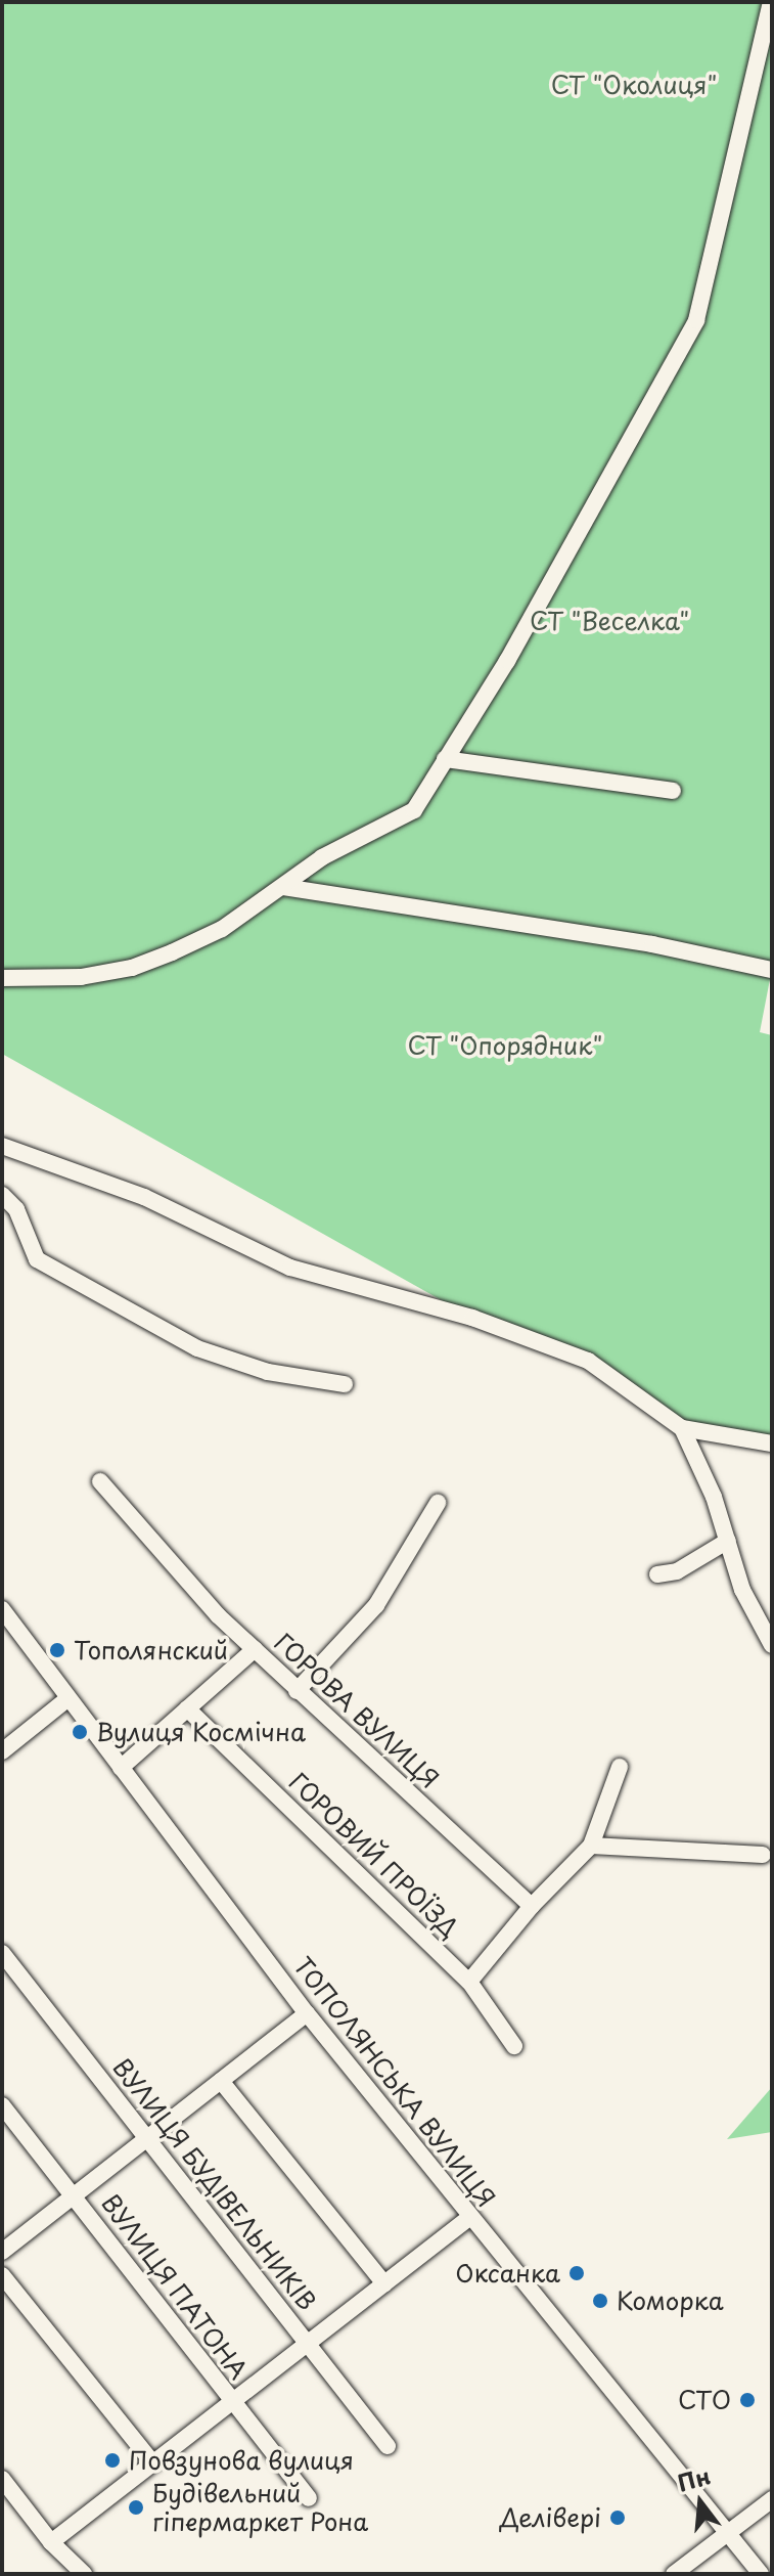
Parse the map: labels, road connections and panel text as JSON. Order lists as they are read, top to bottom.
{
  "streets": {
    "street": [
      "ГОРОВА ВУЛИЦЯ",
      "ГОРОВИЙ ПРОЇЗД",
      "ТОПОЛЯНСЬКА ВУЛИЦЯ",
      "ВУЛИЦЯ БУДІВЕЛЬНИКІВ",
      "ВУЛИЦЯ ПАТОНА"
    ]
  },
  "parks": ["СТ \"Околиця\"", "СТ \"Веселка\"", "СТ \"Опорядник\""],
  "places": [
    "Тополянский",
    "Вулиця Космічна",
    "Оксанка",
    "Коморка",
    "СТО",
    "Повзунова вулиця",
    "Будівельний гіпермаркет Рона",
    "Делівері"
  ],
  "north": "top"
}
